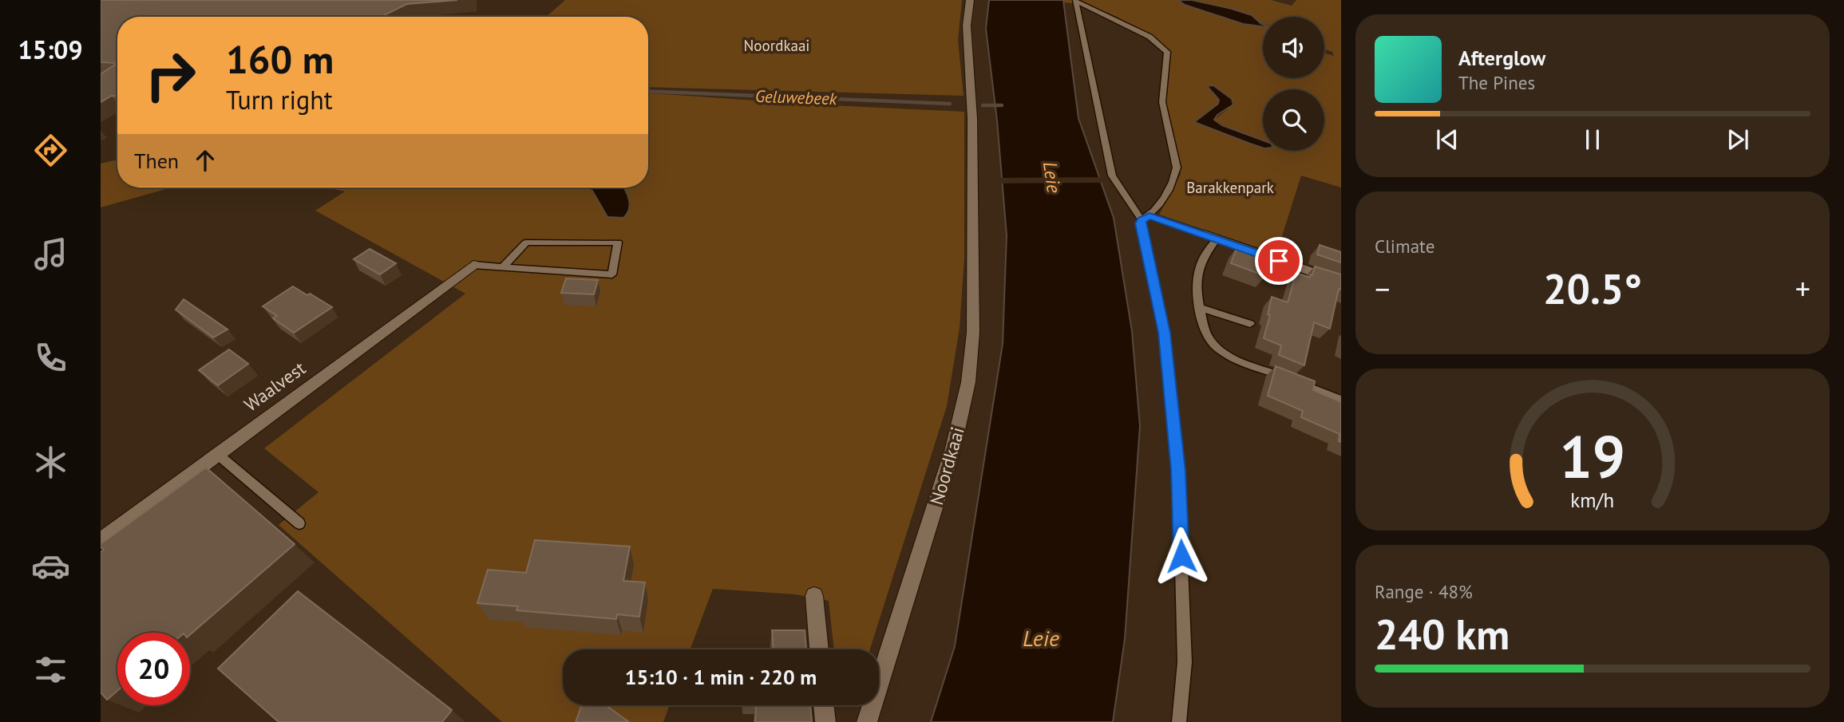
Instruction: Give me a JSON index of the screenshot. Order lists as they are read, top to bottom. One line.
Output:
{"streets":{"street":["Waalvest","Noordkaai"]},"water":["Geluwebeek","Leie"],"parks":["Noordkaai","Barakkenpark"],"page":{"tabs":"15:09","turn":["160 m","Turn right"],"song":["Afterglow","The Pines"],"then":"Then","tile":["Climate",["Range · 48%","240 km"]],"heat":["−","20.5°","+"],"limit":"20","trip":"15:10 · 1 min · 220 m","gauge":["19","km/h"]}}
